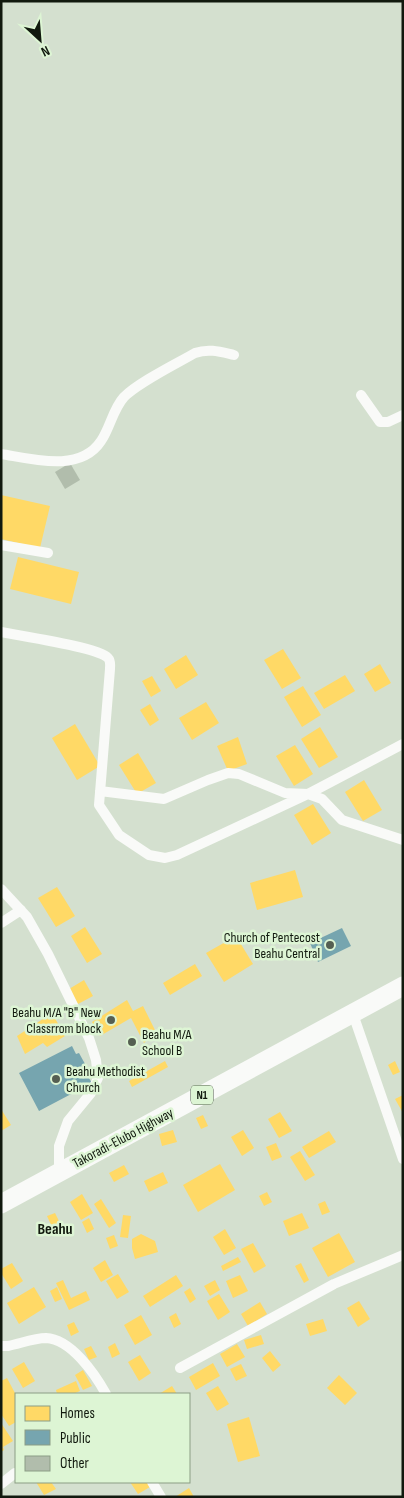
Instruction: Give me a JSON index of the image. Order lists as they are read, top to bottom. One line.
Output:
{"streets":{"highway":["N1","Takoradi-Elubo Highway"]},"districts":["Beahu"],"places":["Church of Pentecost Beahu Central","Beahu M/A \"B\" New Classrrom block","Beahu M/A School B","Beahu Methodist Church"],"legend":["Homes","Public","Other"],"north":"bottom right"}
